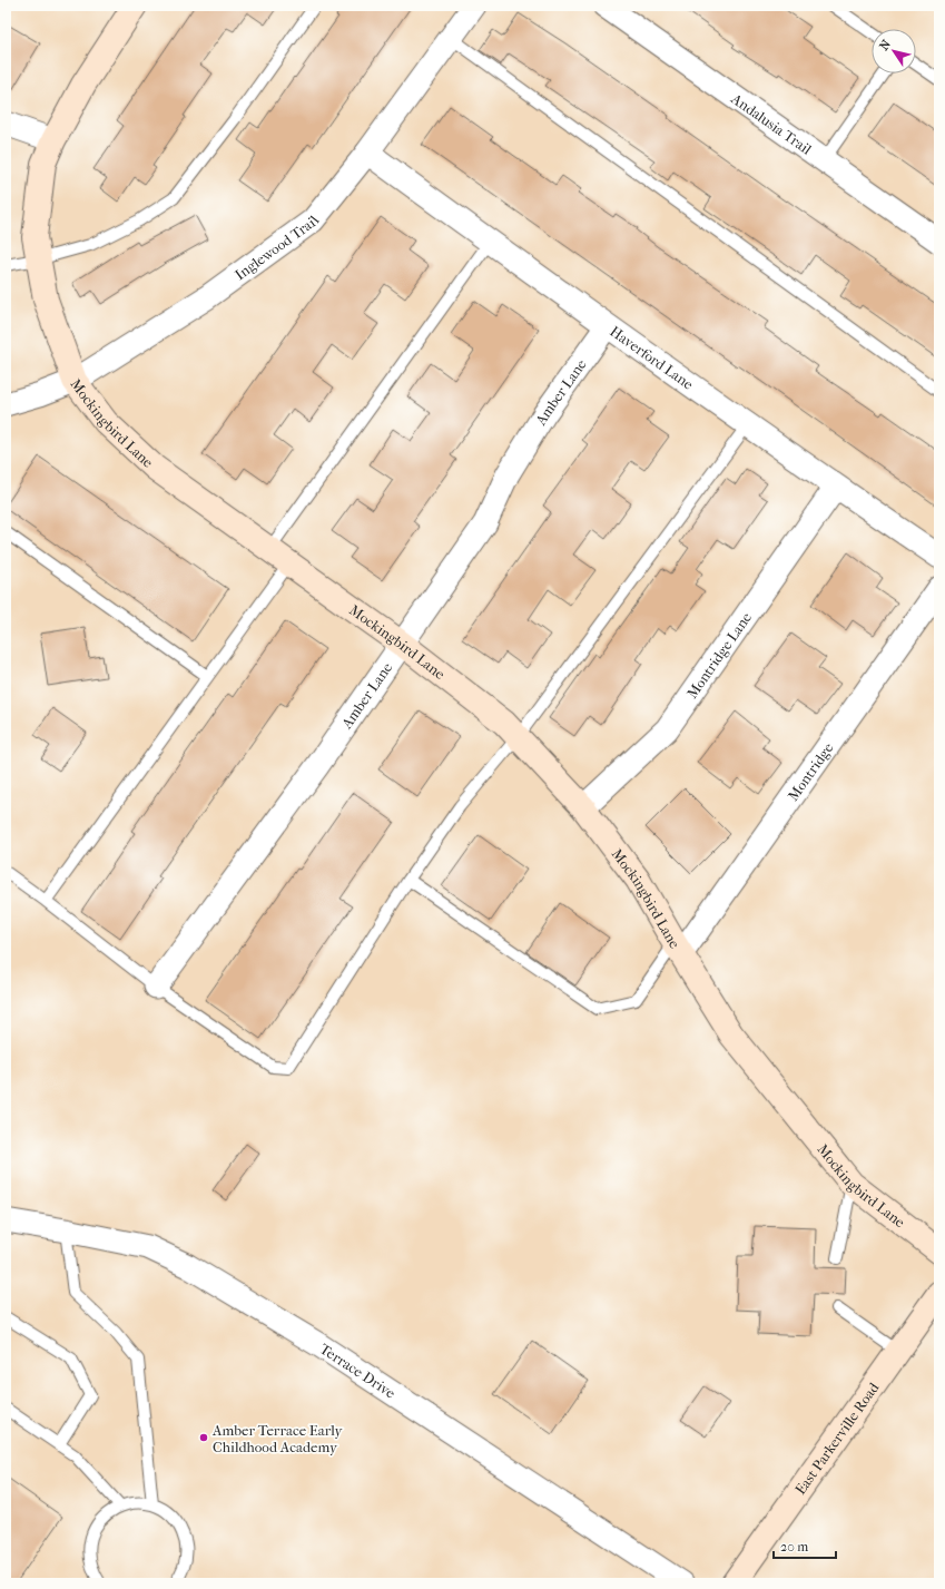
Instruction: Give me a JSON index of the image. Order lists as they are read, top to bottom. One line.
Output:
{"streets":{"street":["Andalusia Trail","Inglewood Trail","Haverford Lane","Amber Lane","Mockingbird Lane","Montridge Lane","Montridge","Terrace Drive","East Parkerville Road"]},"crossings":[["Inglewood Trail","Haverford Lane"],["Inglewood Trail","Mockingbird Lane"],["Haverford Lane","Amber Lane"],["Haverford Lane","Montridge Lane"],["Amber Lane","Mockingbird Lane"],["Mockingbird Lane","Montridge Lane"],["Mockingbird Lane","Montridge"]],"places":["Amber Terrace Early Childhood Academy"],"scale_bar":"20 m","north":"top left"}
